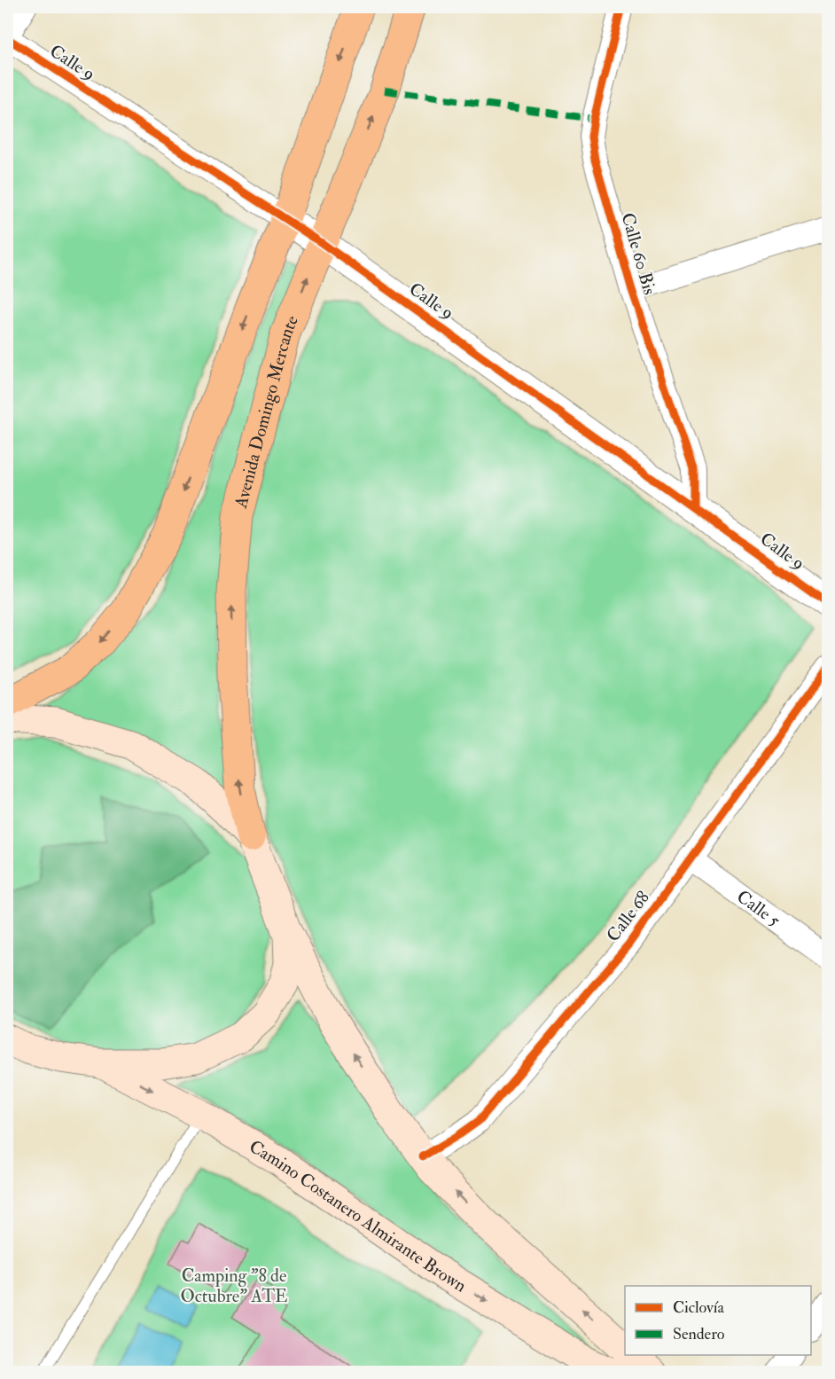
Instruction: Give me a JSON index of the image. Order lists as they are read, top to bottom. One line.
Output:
{"streets":{"main road":["Avenida Domingo Mercante","Camino Costanero Almirante Brown"],"street":["Calle 9","Calle 60 Bis","Calle 5","Calle 68"]},"crossings":[["Calle 9","Calle 60 Bis"],["Calle 9","Avenida Domingo Mercante"],["Calle 5","Calle 68"]],"parks":["Camping \"8 de Octubre\" ATE"],"legend":["Ciclovía","Sendero"]}
